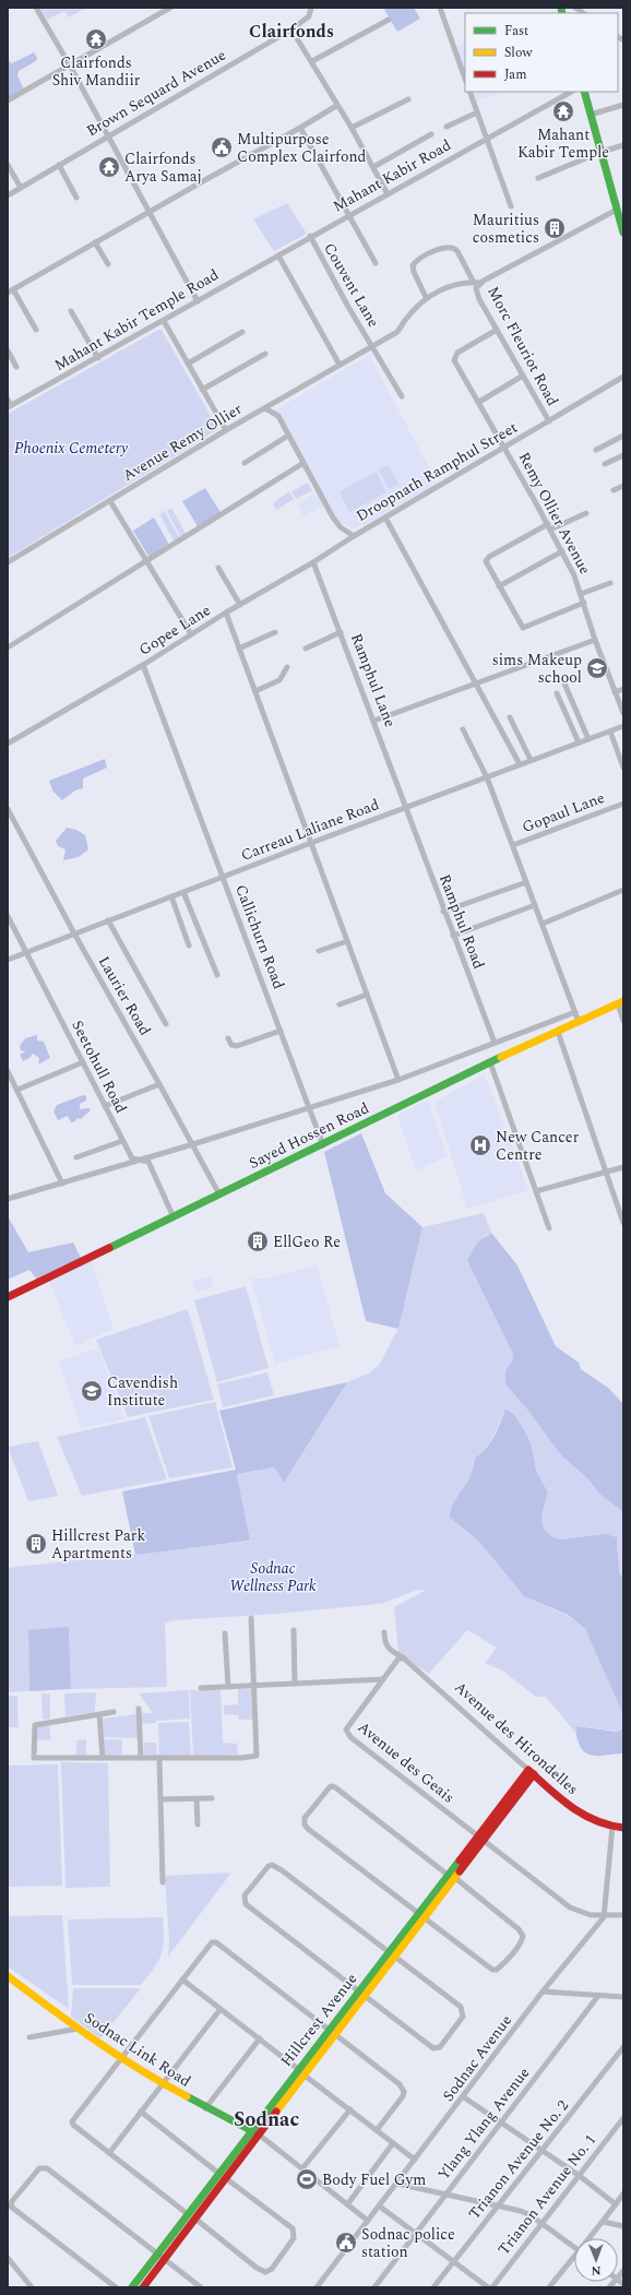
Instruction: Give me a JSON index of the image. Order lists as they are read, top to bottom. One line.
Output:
{"streets":{"main road":["Sayed Hossen Road","Avenue des Hirondelles","Hillcrest Avenue","Sodnac Link Road"],"street":["Brown Sequard Avenue","Mahant Kabir Road","Couvent Lane","Mahant Kabir Temple Road","Morc Fleuriot Road","Avenue Remy Ollier","Droopnath Ramphul Street","Remy Ollier Avenue","Gopee Lane","Ramphul Lane","Gopaul Lane","Carreau Laliane Road","Ramphul Road","Callichurn Road","Laurier Road","Seetohull Road","Avenue des Geais","Sodnac Avenue","Ylang Ylang Avenue","Trianon Avenue No. 2","Trianon Avenue No. 1"]},"crossings":[["Mahant Kabir Road","Couvent Lane"],["Mahant Kabir Road","Mahant Kabir Temple Road"],["Couvent Lane","Avenue Remy Ollier"],["Morc Fleuriot Road","Droopnath Ramphul Street"],["Morc Fleuriot Road","Remy Ollier Avenue"],["Avenue Remy Ollier","Droopnath Ramphul Street"],["Droopnath Ramphul Street","Remy Ollier Avenue"],["Droopnath Ramphul Street","Gopee Lane"],["Gopee Lane","Ramphul Lane"],["Gopee Lane","Callichurn Road"],["Ramphul Lane","Carreau Laliane Road"],["Ramphul Lane","Ramphul Road"],["Carreau Laliane Road","Ramphul Road"],["Carreau Laliane Road","Callichurn Road"],["Carreau Laliane Road","Laurier Road"],["Carreau Laliane Road","Seetohull Road"],["Callichurn Road","Sayed Hossen Road"],["Laurier Road","Sayed Hossen Road"],["Seetohull Road","Sayed Hossen Road"],["Avenue des Hirondelles","Avenue des Geais"],["Avenue des Hirondelles","Hillcrest Avenue"],["Avenue des Geais","Hillcrest Avenue"],["Hillcrest Avenue","Sodnac Link Road"]],"districts":["Clairfonds","Sodnac"],"parks":["Phoenix Cemetery","Sodnac Wellness Park"],"places":{"temple":["Clairfonds Shiv Mandiir","Mahant Kabir Temple","Clairfonds Arya Samaj"],"public building":["Multipurpose Complex Clairfond","Sodnac police station"],"building":["Mauritius cosmetics","EllGeo Re","Hillcrest Park Apartments"],"school or university":["sims Makeup school","Cavendish Institute"],"hospital":["New Cancer Centre"],"sports":["Body Fuel Gym"]},"legend":["Fast","Slow","Jam"],"north":"bottom"}
